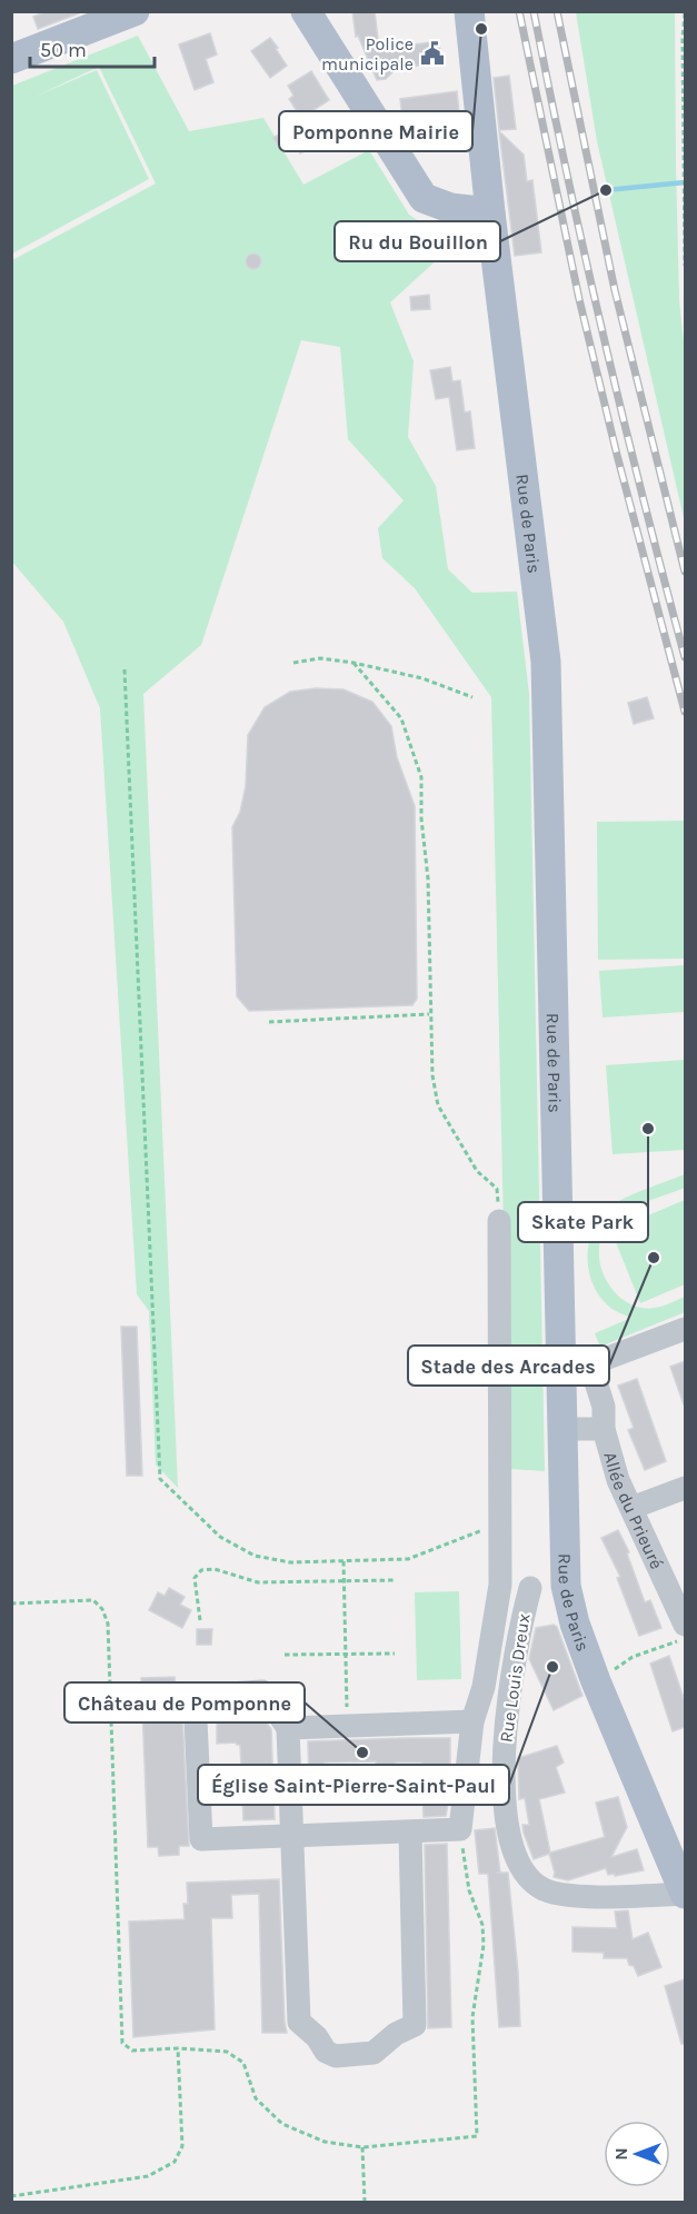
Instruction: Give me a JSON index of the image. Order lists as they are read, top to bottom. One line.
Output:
{"streets":{"main road":["Rue de Paris"],"street":["Allée du Prieuré","Rue Louis Dreux"]},"crossings":[["Rue de Paris","Rue Louis Dreux"]],"places":{"other":["Pomponne Mairie","Ru du Bouillon","Skate Park","Stade des Arcades","Église Saint-Pierre-Saint-Paul","Château de Pomponne"],"public building":["Police municipale"]},"scale_bar":"50 m","north":"left"}
